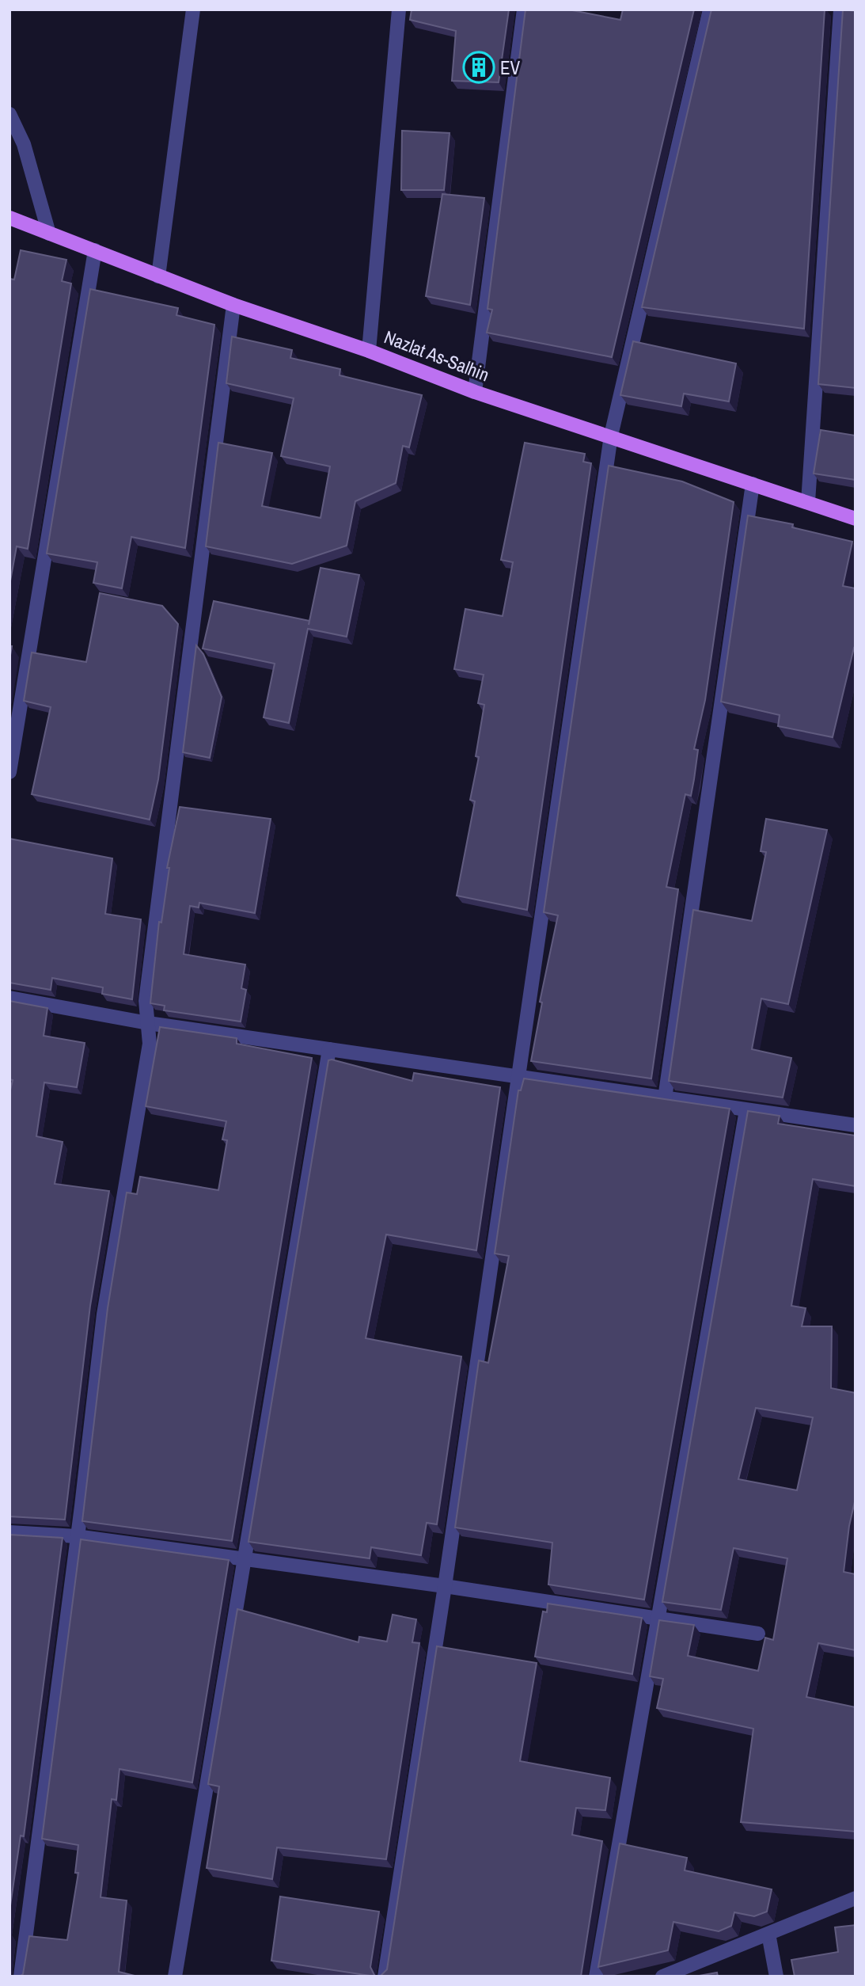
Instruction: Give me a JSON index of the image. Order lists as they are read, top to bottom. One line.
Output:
{"streets":{"main road":["Nazlat As-Salhin"]},"places":{"building":["EV"]}}
